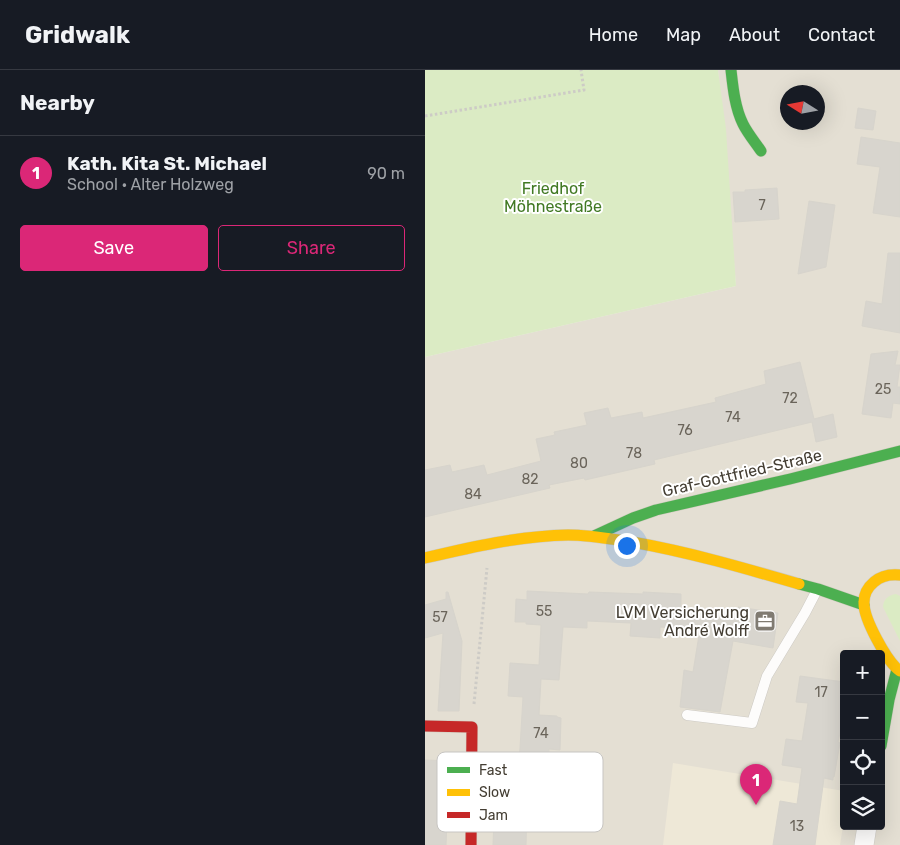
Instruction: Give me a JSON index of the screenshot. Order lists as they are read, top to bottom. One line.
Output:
{"streets":{"street":["Graf-Gottfried-Straße"]},"parks":["Friedhof Möhnestraße"],"places":{"office":["LVM Versicherung André Wolff"]},"house_numbers":["7","25","72","74","76","78","80","82","84","55","57","17","74","13"],"legend":["Fast","Slow","Jam"],"north":"left","page":{"header":"Gridwalk","nav":["Home","Map","About","Contact"],"heading":"Nearby","list":[{"mark":"1","name":"Kath. Kita St. Michael","note":"School · Alter Holzweg","value":"90 m"}],"buttons":["Save","Share"],"map_buttons":["+","−"],"pins":"1"}}
